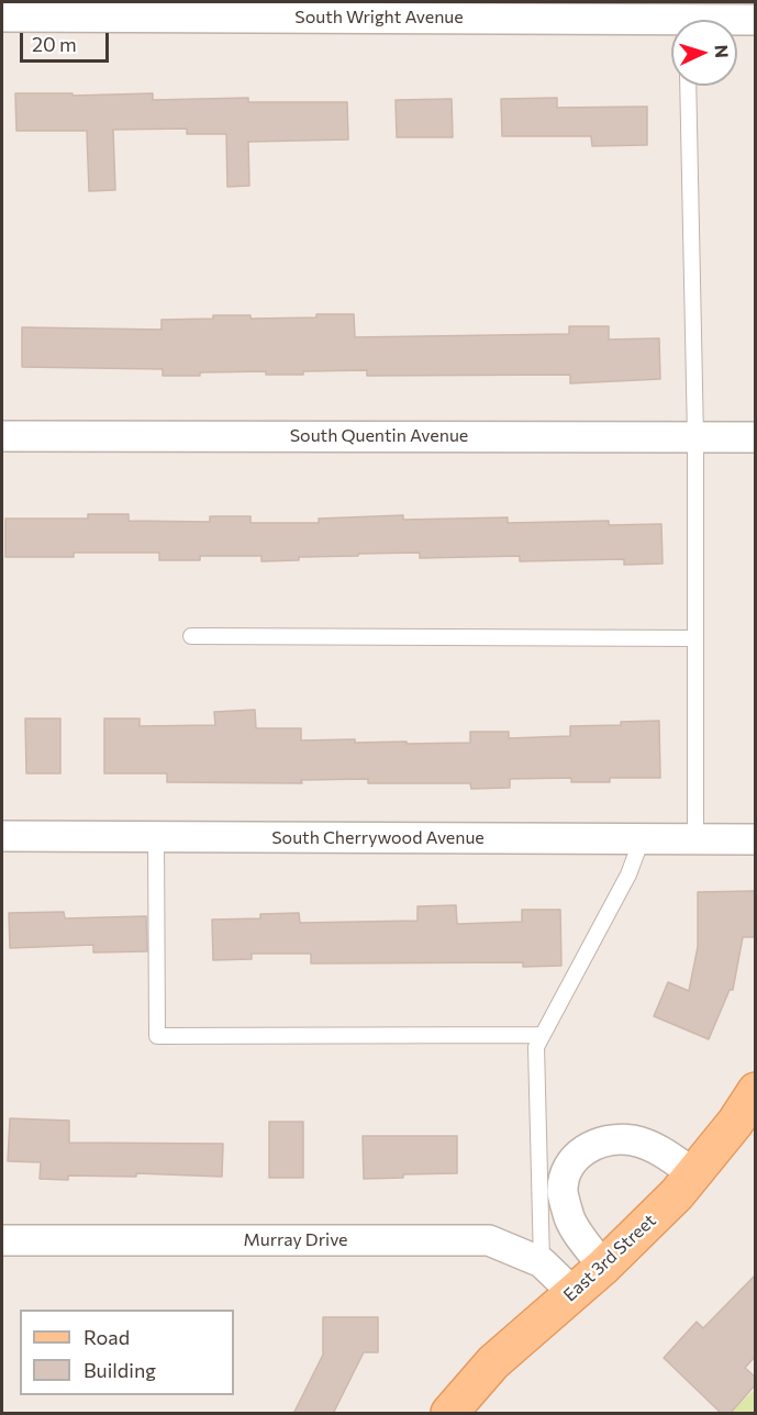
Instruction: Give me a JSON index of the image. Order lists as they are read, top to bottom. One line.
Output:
{"streets":{"main road":["East 3rd Street"],"street":["South Wright Avenue","South Quentin Avenue","South Cherrywood Avenue","Murray Drive"]},"crossings":[["Murray Drive","East 3rd Street"]],"legend":["Road","Building"],"scale_bar":"20 m","north":"right"}
